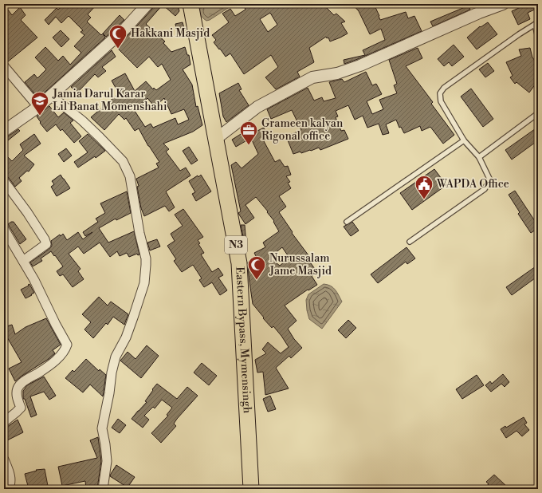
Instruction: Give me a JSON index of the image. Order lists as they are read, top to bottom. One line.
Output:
{"streets":{"highway":["N3","Eastern Bypass, Mymensingh"]},"places":{"mosque":["Hakkani Masjid","Nurussalam Jame Masjid"],"school or university":["Jamia Darul Karar Lil Banat Momenshahi"],"office":["Grameen kalyan Rigonal office"],"public building":["WAPDA Office"]}}
